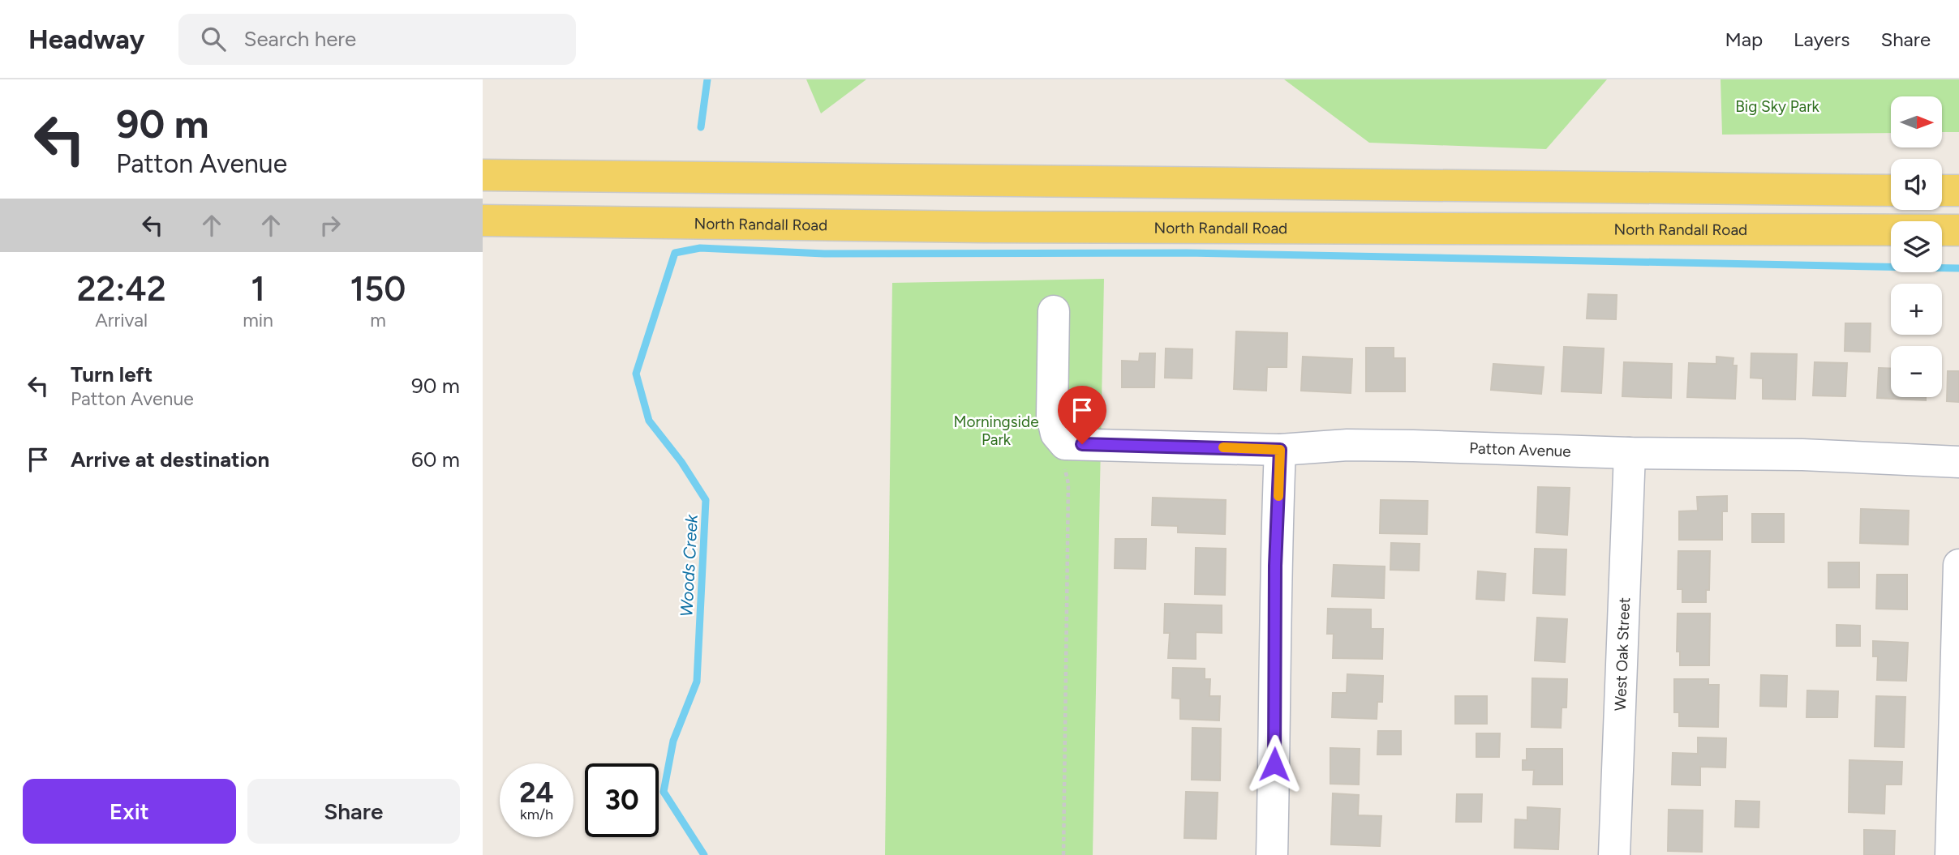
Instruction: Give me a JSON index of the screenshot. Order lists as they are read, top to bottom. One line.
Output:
{"streets":{"main road":["North Randall Road"],"street":["Patton Avenue","West Oak Street"]},"crossings":[["Patton Avenue","West Oak Street"]],"water":["Woods Creek"],"parks":["Big Sky Park","Morningside Park"],"north":"right","page":{"header":"Headway","search":"Search here","nav":["Map","Layers","Share"],"turn":["90 m","Patton Avenue"],"map_buttons":["+","−"],"eta":["22:42","Arrival","1","min","150","m"],"list":[{"name":"Turn left","note":"Patton Avenue","value":"90 m"},{"name":"Arrive at destination","value":"60 m"}],"speed":"24 km/h","limit":"30","buttons":["Exit","Share"]}}
